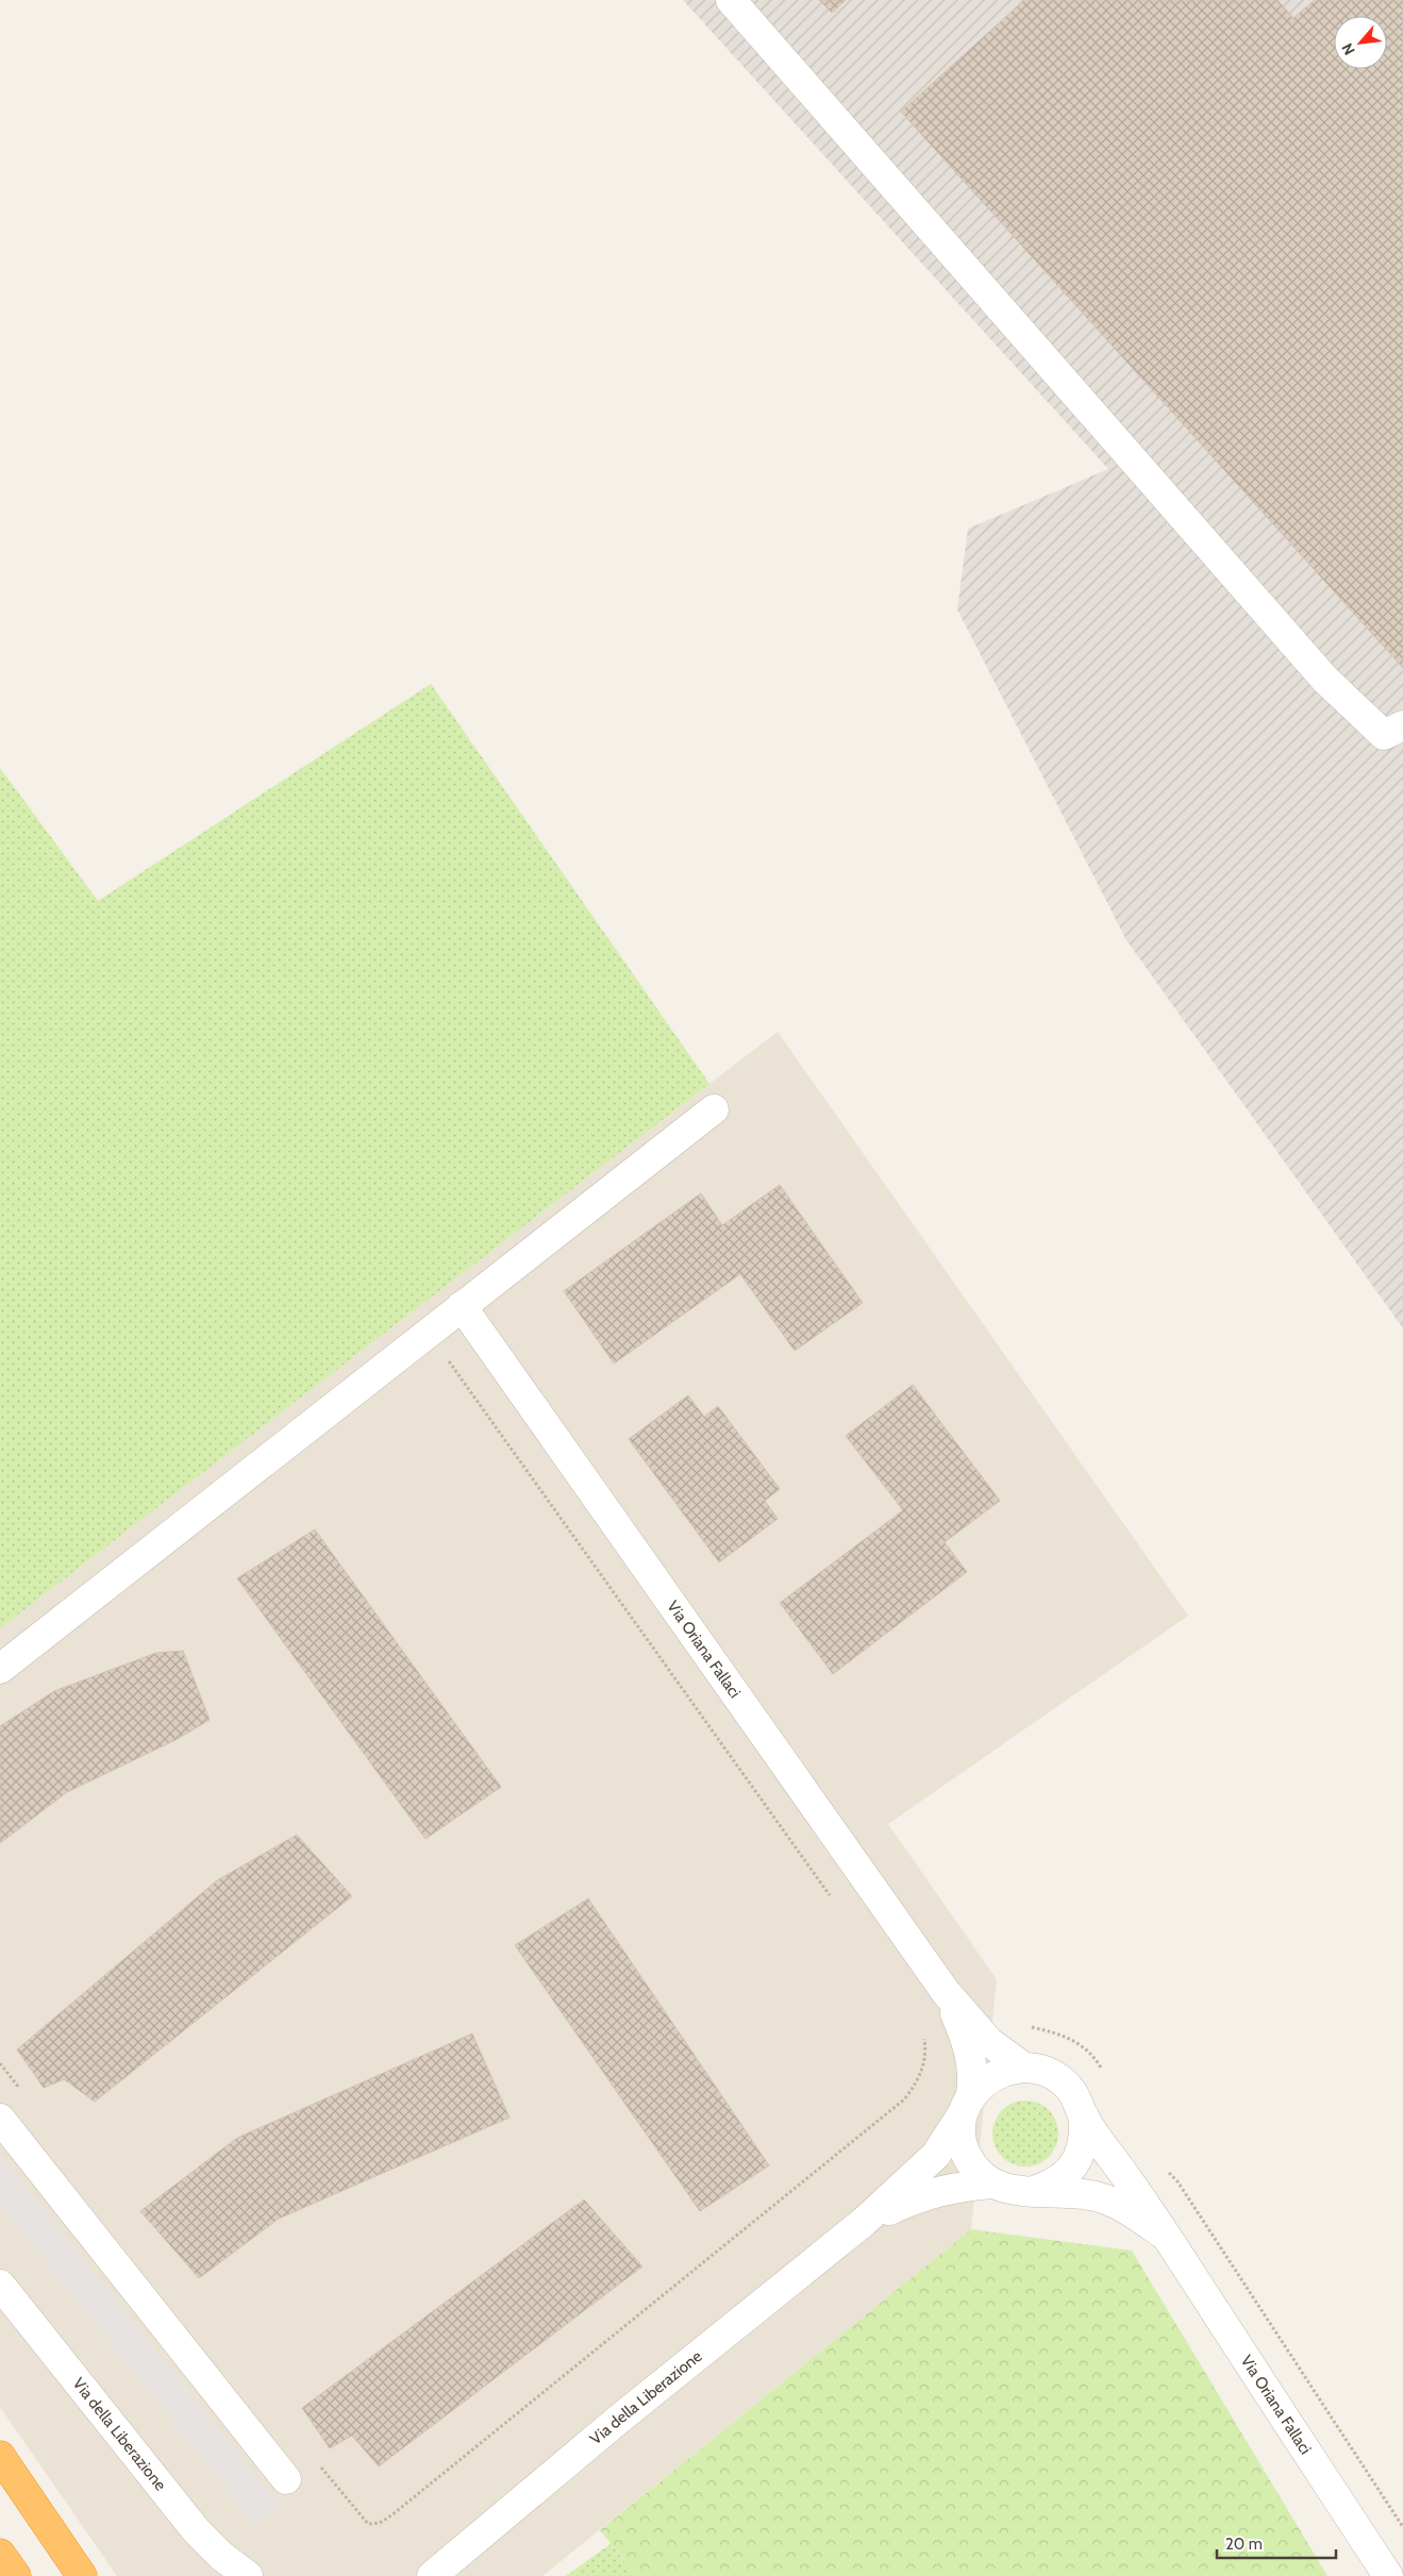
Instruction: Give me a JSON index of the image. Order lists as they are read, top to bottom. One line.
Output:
{"streets":{"street":["Via Oriana Fallaci","Via della Liberazione"]},"crossings":[["Via Oriana Fallaci","Via della Liberazione"]],"scale_bar":"20 m","north":"bottom left"}
